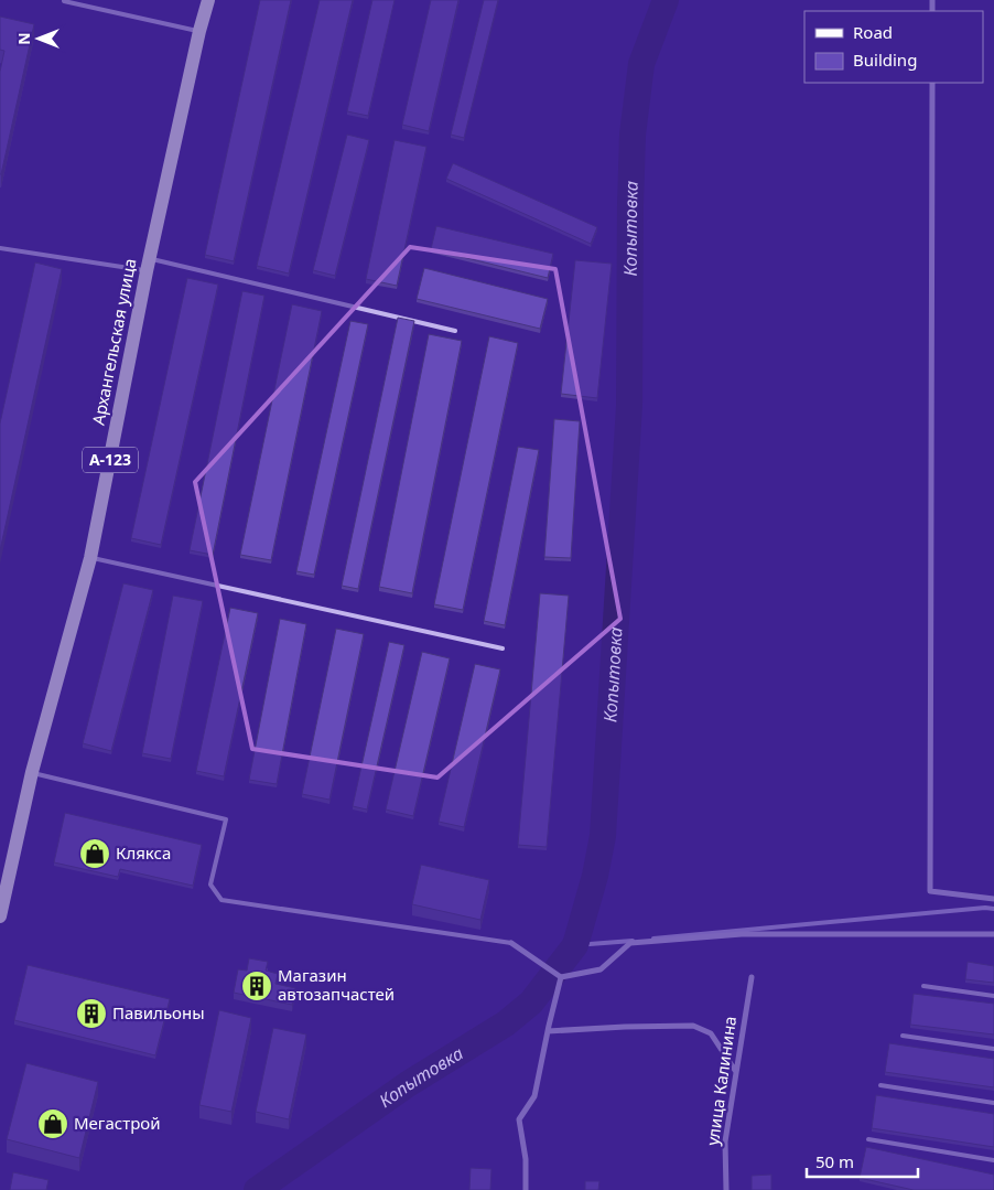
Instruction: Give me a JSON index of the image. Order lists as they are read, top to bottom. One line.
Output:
{"streets":{"main road":["Архангельская улица","А-123"],"street":["улица Калинина"]},"water":["Копытовка"],"places":{"shop":["Клякса","Мегастрой"],"building":["Магазин автозапчастей","Павильоны"]},"legend":["Road","Building"],"scale_bar":"50 m","north":"left"}
